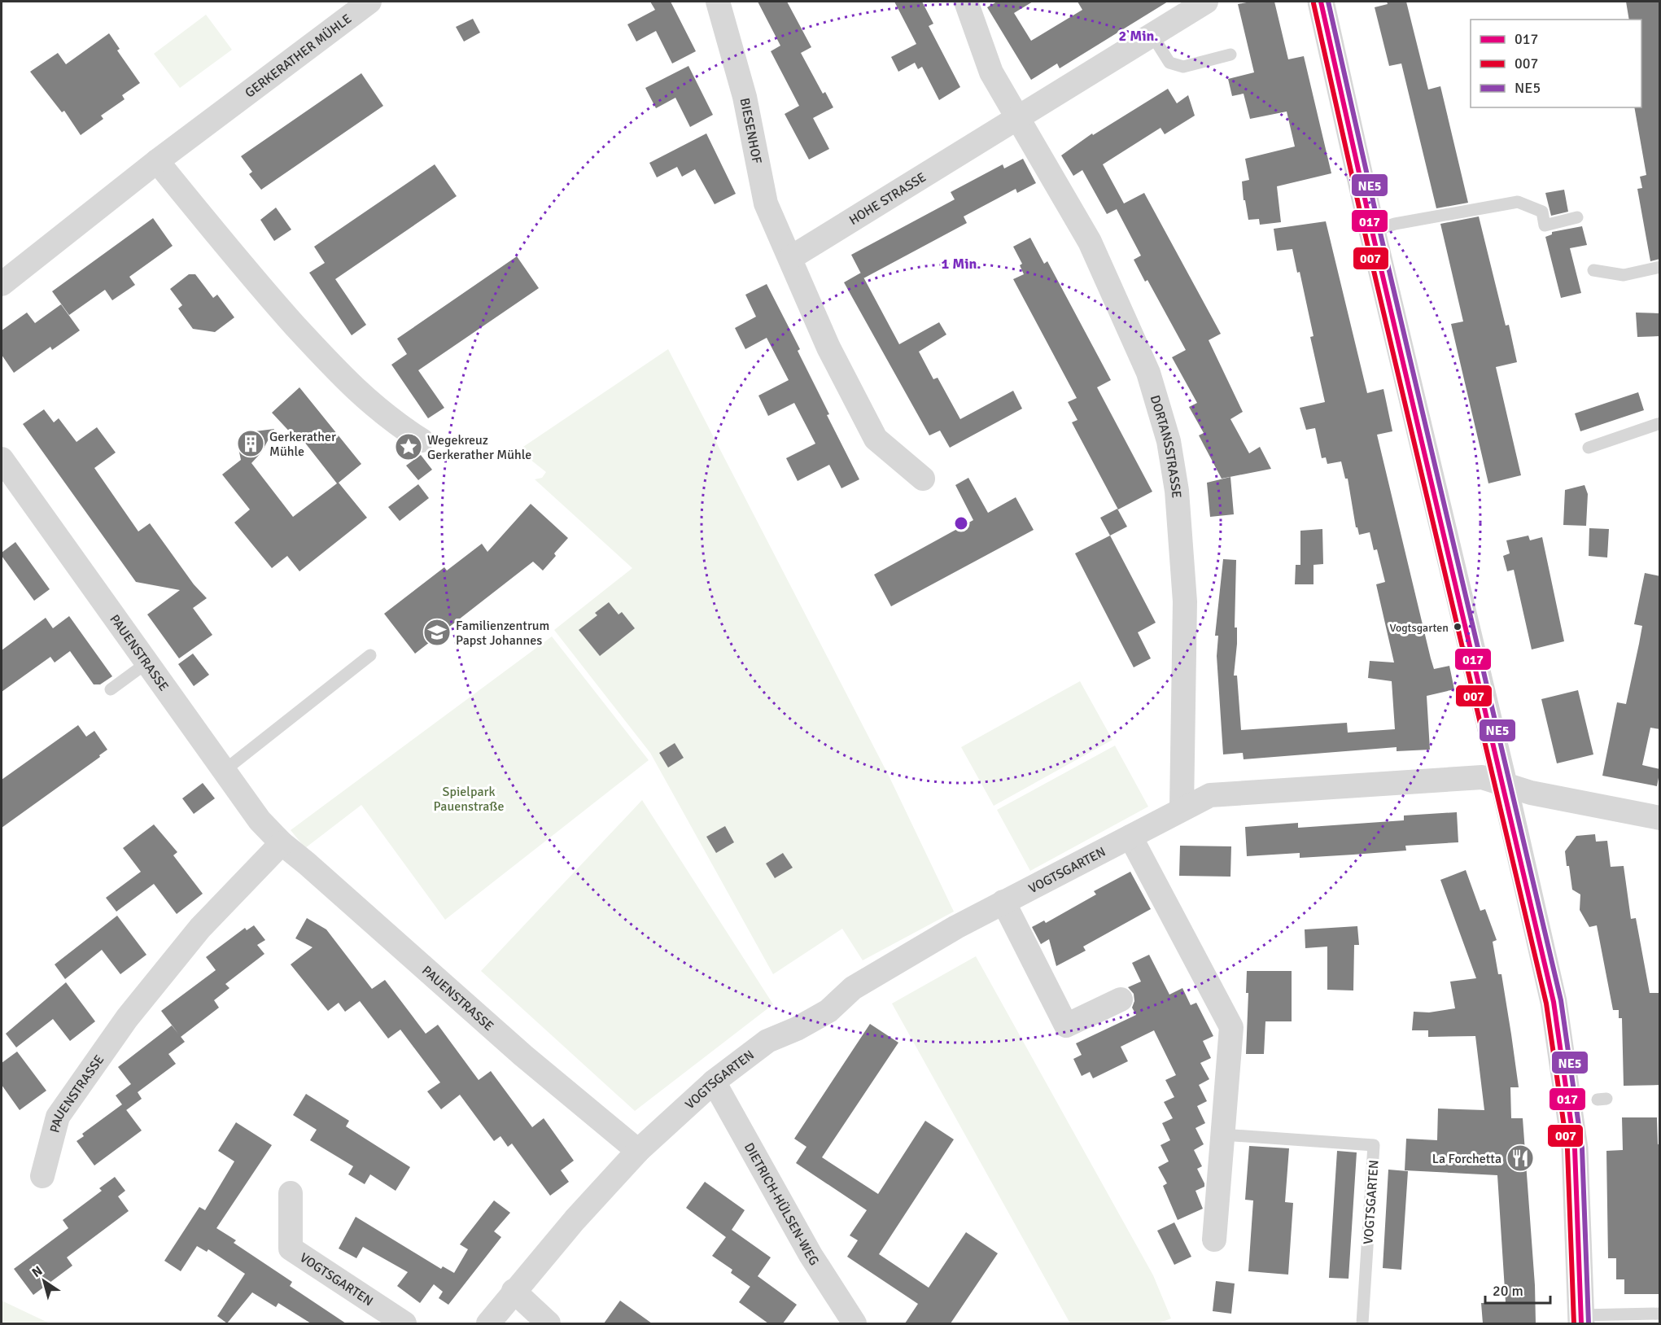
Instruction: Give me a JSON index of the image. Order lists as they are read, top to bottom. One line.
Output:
{"streets":{"street":["GERKERATHER MÜHLE","BIESENHOF","HOHE STRASSE","DORTANSSTRASSE","PAUENSTRASSE","VOGTSGARTEN","DIETRICH-HÜLSEN-WEG"]},"crossings":[["BIESENHOF","HOHE STRASSE"],["HOHE STRASSE","DORTANSSTRASSE"],["DORTANSSTRASSE","VOGTSGARTEN"],["PAUENSTRASSE","VOGTSGARTEN"],["VOGTSGARTEN","DIETRICH-HÜLSEN-WEG"]],"parks":["Spielpark Pauenstraße"],"places":{"building":["Gerkerather Mühle"],"place":["Wegekreuz Gerkerather Mühle"],"other":["Vogtsgarten"],"school or university":["Familienzentrum Papst Johannes"],"restaurant":["La Forchetta"]},"lines":["transit line 017","transit line NE5","transit line 007"],"legend":["017","007","NE5"],"scale_bar":"20 m","north":"top left","rings":["2 Min.","1 Min."]}
